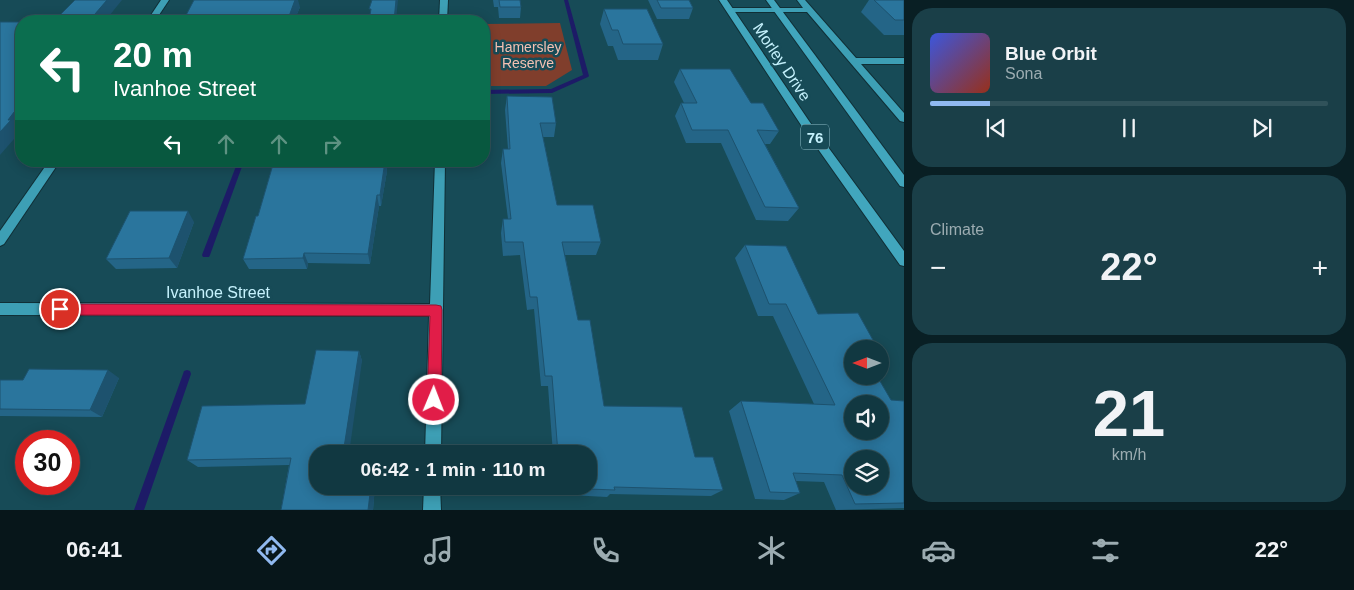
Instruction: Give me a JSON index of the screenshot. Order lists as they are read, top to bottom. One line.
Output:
{"streets":{"main road":["Morley Drive","76"],"street":["Ivanhoe Street"]},"parks":["Hamersley Reserve"],"north":"left","page":{"turn":["20 m","Ivanhoe Street"],"song":["Blue Orbit","Sona"],"tile":["Climate",["21","km/h"]],"heat":["−","22°","+"],"limit":"30","trip":"06:42 · 1 min · 110 m","tabs":["06:41","22°"]}}
